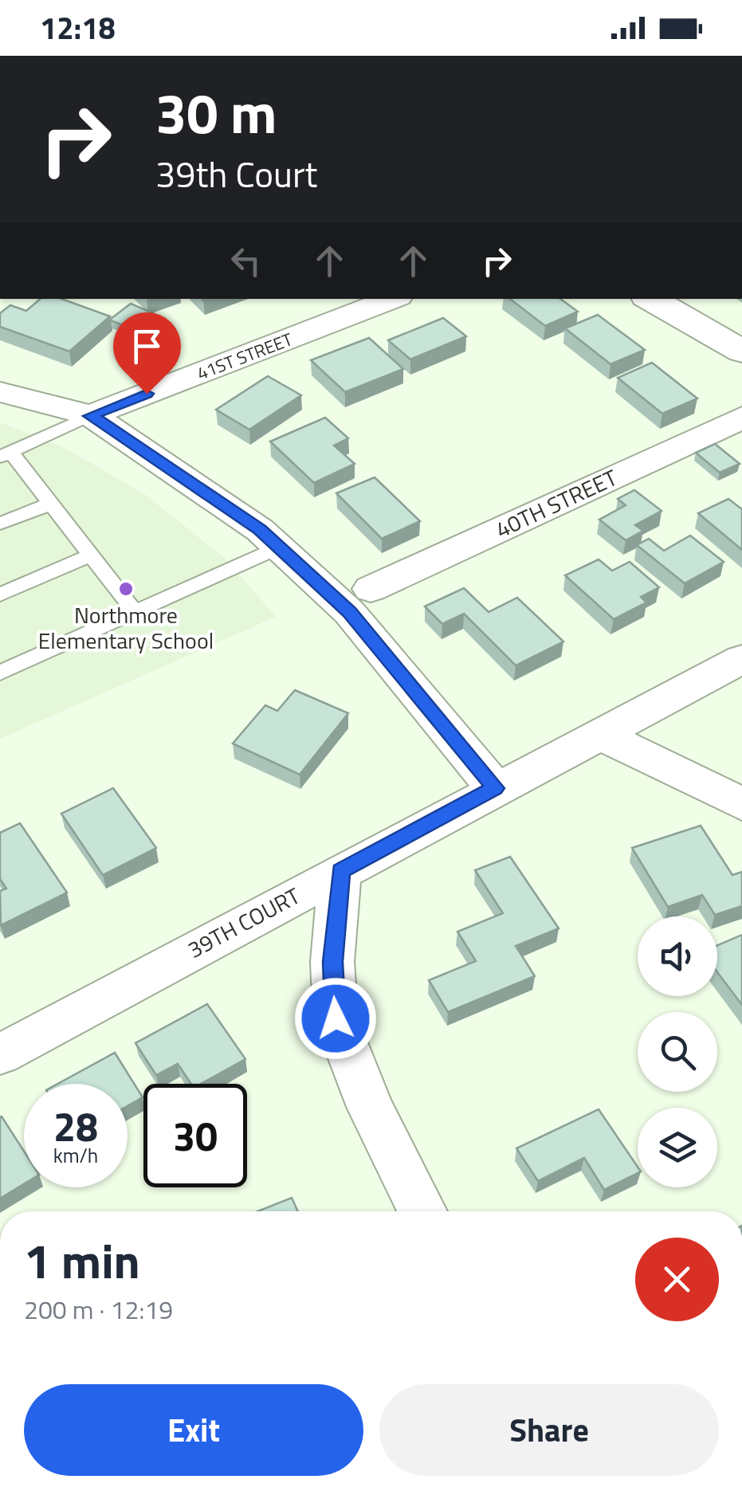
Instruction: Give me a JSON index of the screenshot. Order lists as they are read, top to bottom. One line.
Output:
{"streets":{"street":["41ST STREET","40TH STREET","39TH COURT"]},"places":["Northmore Elementary School"],"page":{"status":"12:18","turn":["30 m","39th Court"],"speed":"28 km/h","limit":"30","heading":["1 min","200 m · 12:19"],"buttons":["Exit","Share"]}}
